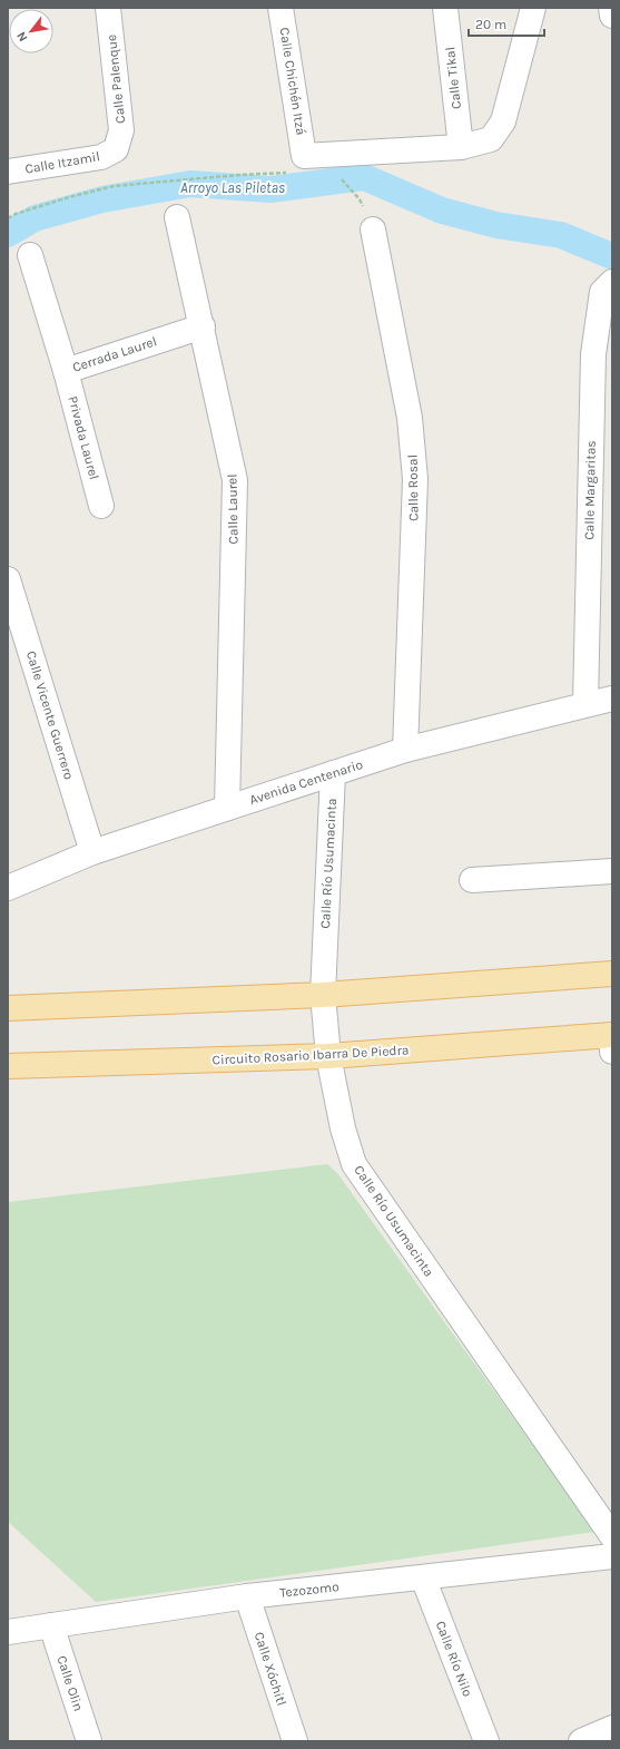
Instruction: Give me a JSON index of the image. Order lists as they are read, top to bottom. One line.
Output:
{"streets":{"main road":["Circuito Rosario Ibarra De Piedra"],"street":["Calle Tikal","Calle Palenque","Calle Chichén Itzá","Calle Itzamil","Cerrada Laurel","Privada Laurel","Calle Rosal","Calle Margaritas","Calle Laurel","Calle Vicente Guerrero","Avenida Centenario","Calle Río Usumacinta","Tezozomo","Calle Río Nilo","Calle Xóchitl","Calle Olin"]},"crossings":[["Calle Palenque","Calle Itzamil"],["Cerrada Laurel","Privada Laurel"],["Cerrada Laurel","Calle Laurel"],["Calle Rosal","Avenida Centenario"],["Calle Margaritas","Avenida Centenario"],["Calle Laurel","Avenida Centenario"],["Calle Vicente Guerrero","Avenida Centenario"],["Avenida Centenario","Calle Río Usumacinta"],["Calle Río Usumacinta","Circuito Rosario Ibarra De Piedra"],["Tezozomo","Calle Río Nilo"],["Tezozomo","Calle Xóchitl"],["Tezozomo","Calle Olin"]],"water":["Arroyo Las Piletas"],"scale_bar":"20 m","north":"bottom left"}
